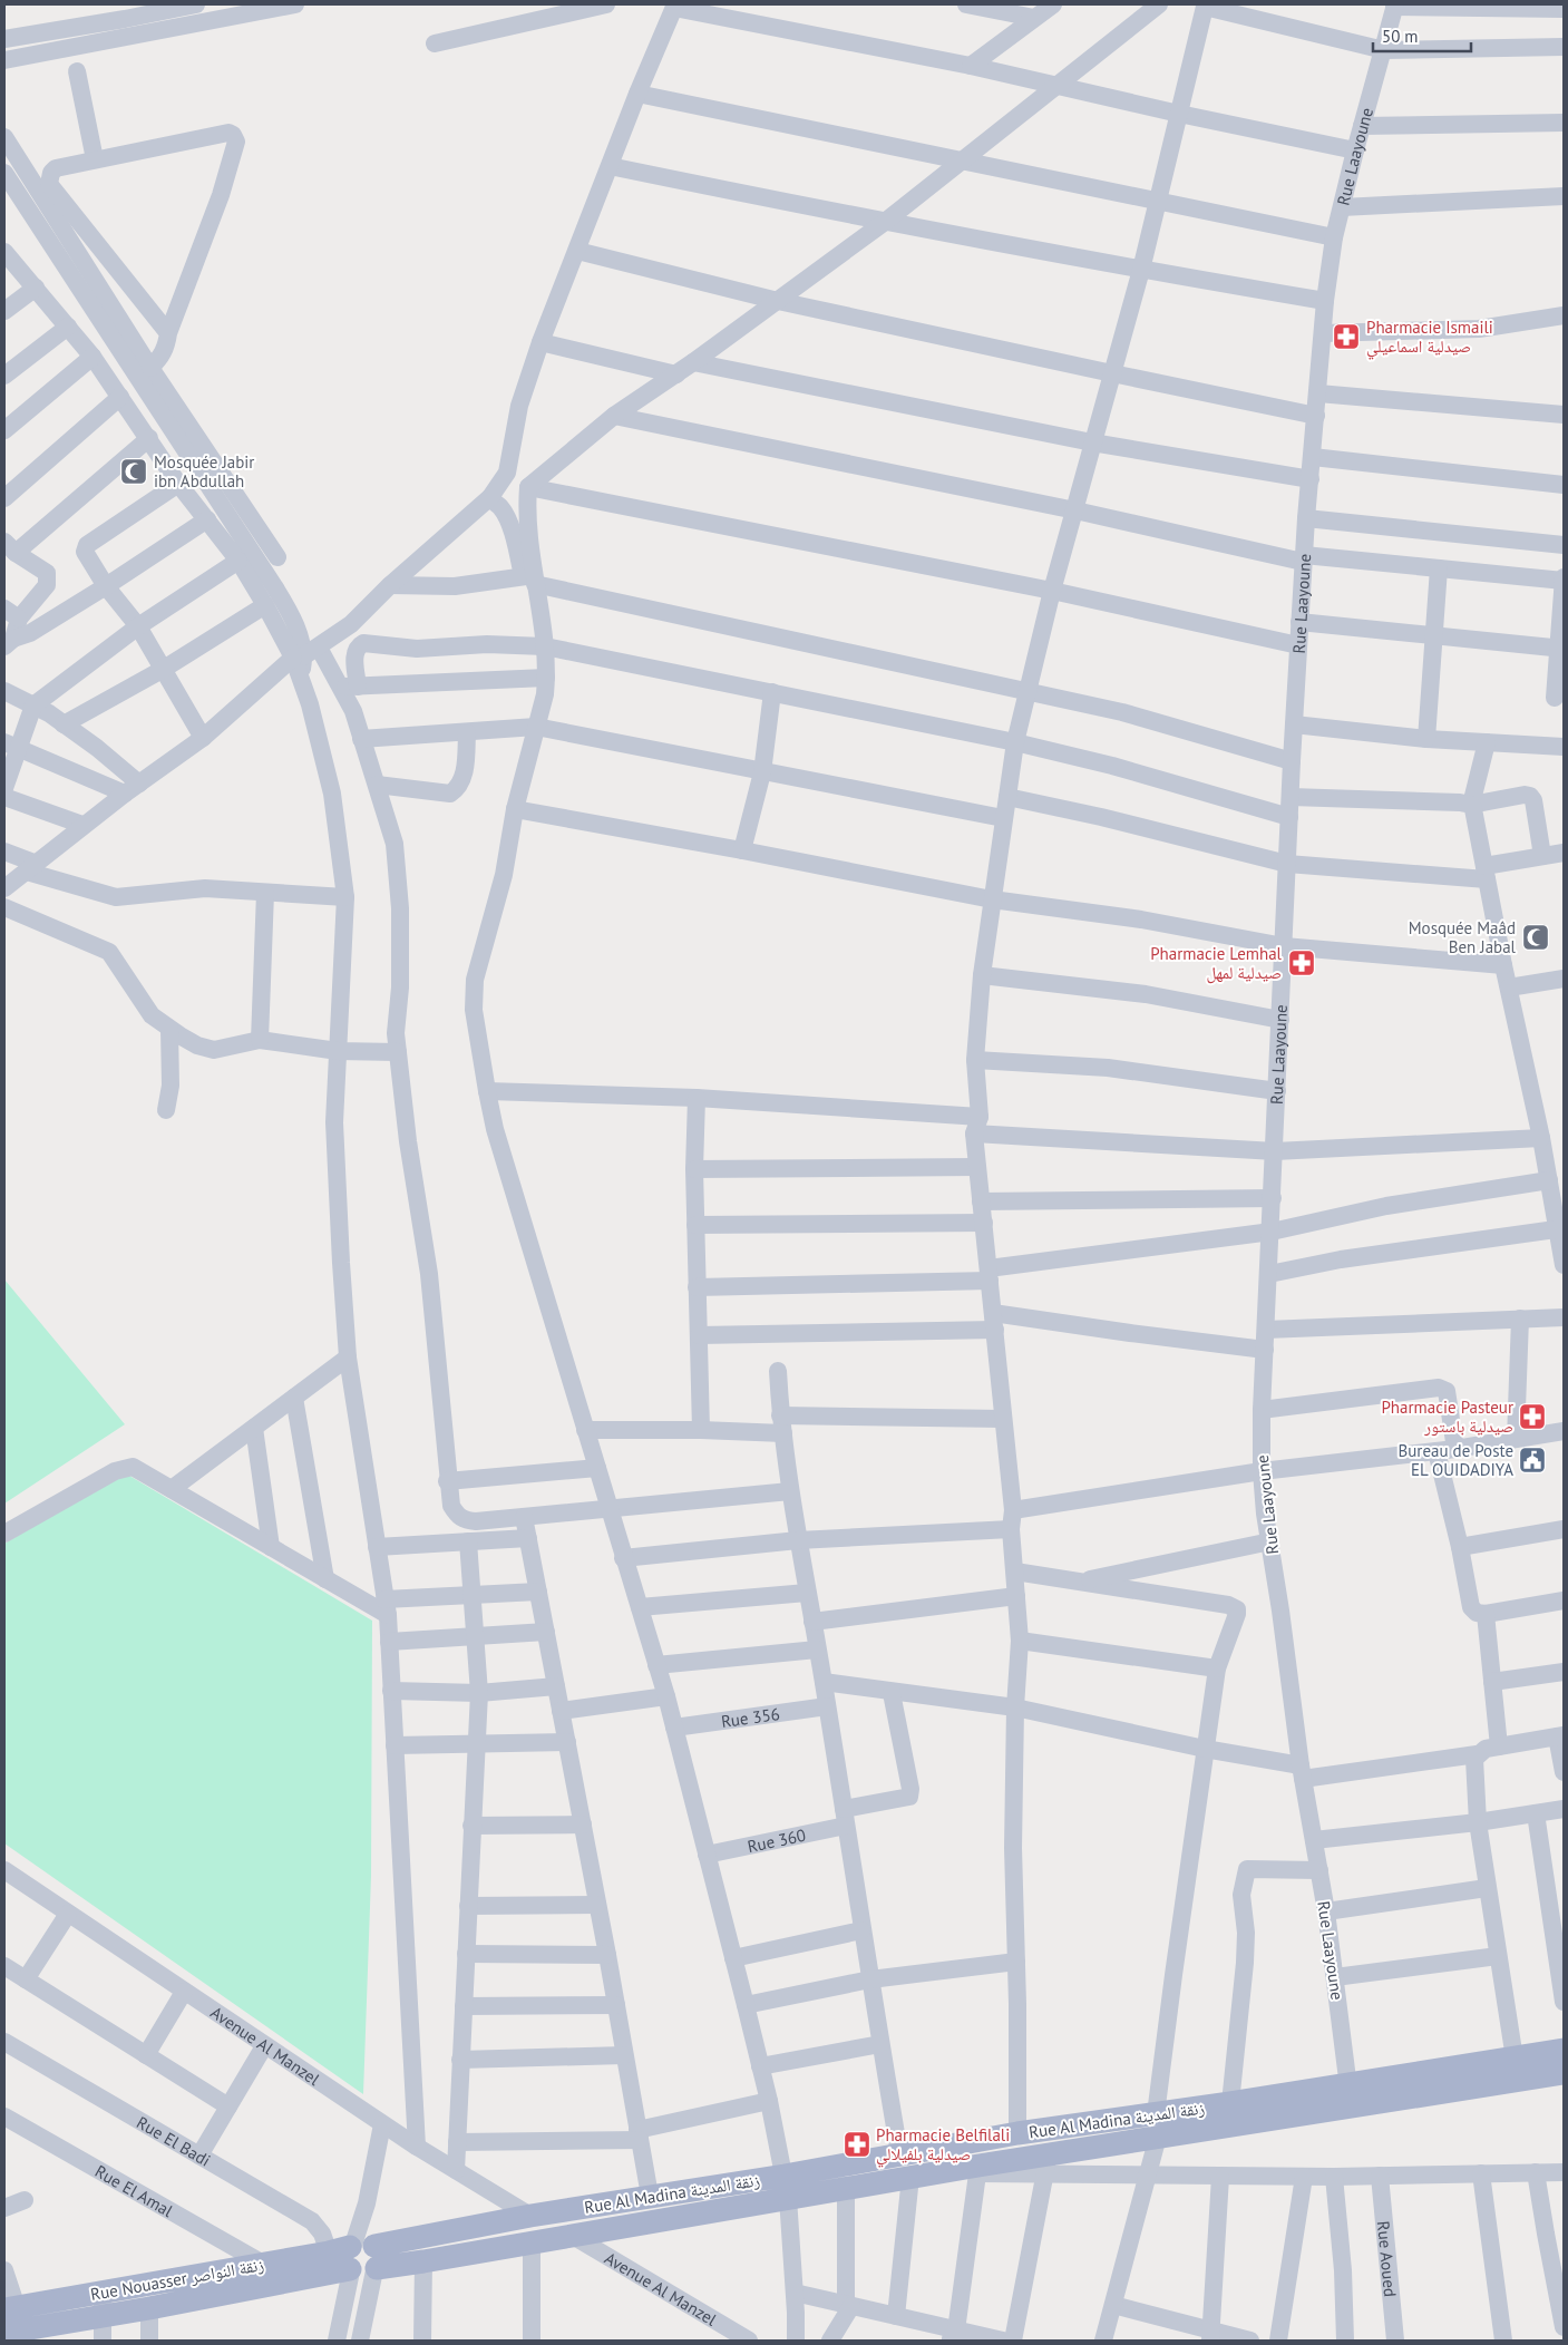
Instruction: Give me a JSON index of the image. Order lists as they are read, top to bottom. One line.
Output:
{"streets":{"main road":["Rue Al Madina زنقة المدينة","Rue Nouasser زنقة النواصر"],"street":["Rue Laayoune","Rue 356","Rue 360","Avenue Al Manzel","Rue El Badi","Rue El Amal","Rue Aoued"]},"crossings":[["Rue Laayoune","Rue Al Madina زنقة المدينة"],["Avenue Al Manzel","Rue Al Madina زنقة المدينة"],["Rue Al Madina زنقة المدينة","Rue El Badi"],["Rue Al Madina زنقة المدينة","Rue Nouasser زنقة النواصر"],["Rue El Badi","Rue Nouasser زنقة النواصر"],["Rue El Amal","Rue Nouasser زنقة النواصر"]],"places":{"pharmacy":["Pharmacie Ismaili صيدلية اسماعيلي","Pharmacie Lemhal صيدلية لمهل","Pharmacie Pasteur صيدلية باستور","Pharmacie Belfilali صيدلية بلفيلالي"],"mosque":["Mosquée Jabir ibn Abdullah","Mosquée Maâd Ben Jabal"],"public building":["Bureau de Poste EL OUIDADIYA"]},"scale_bar":"50 m"}
